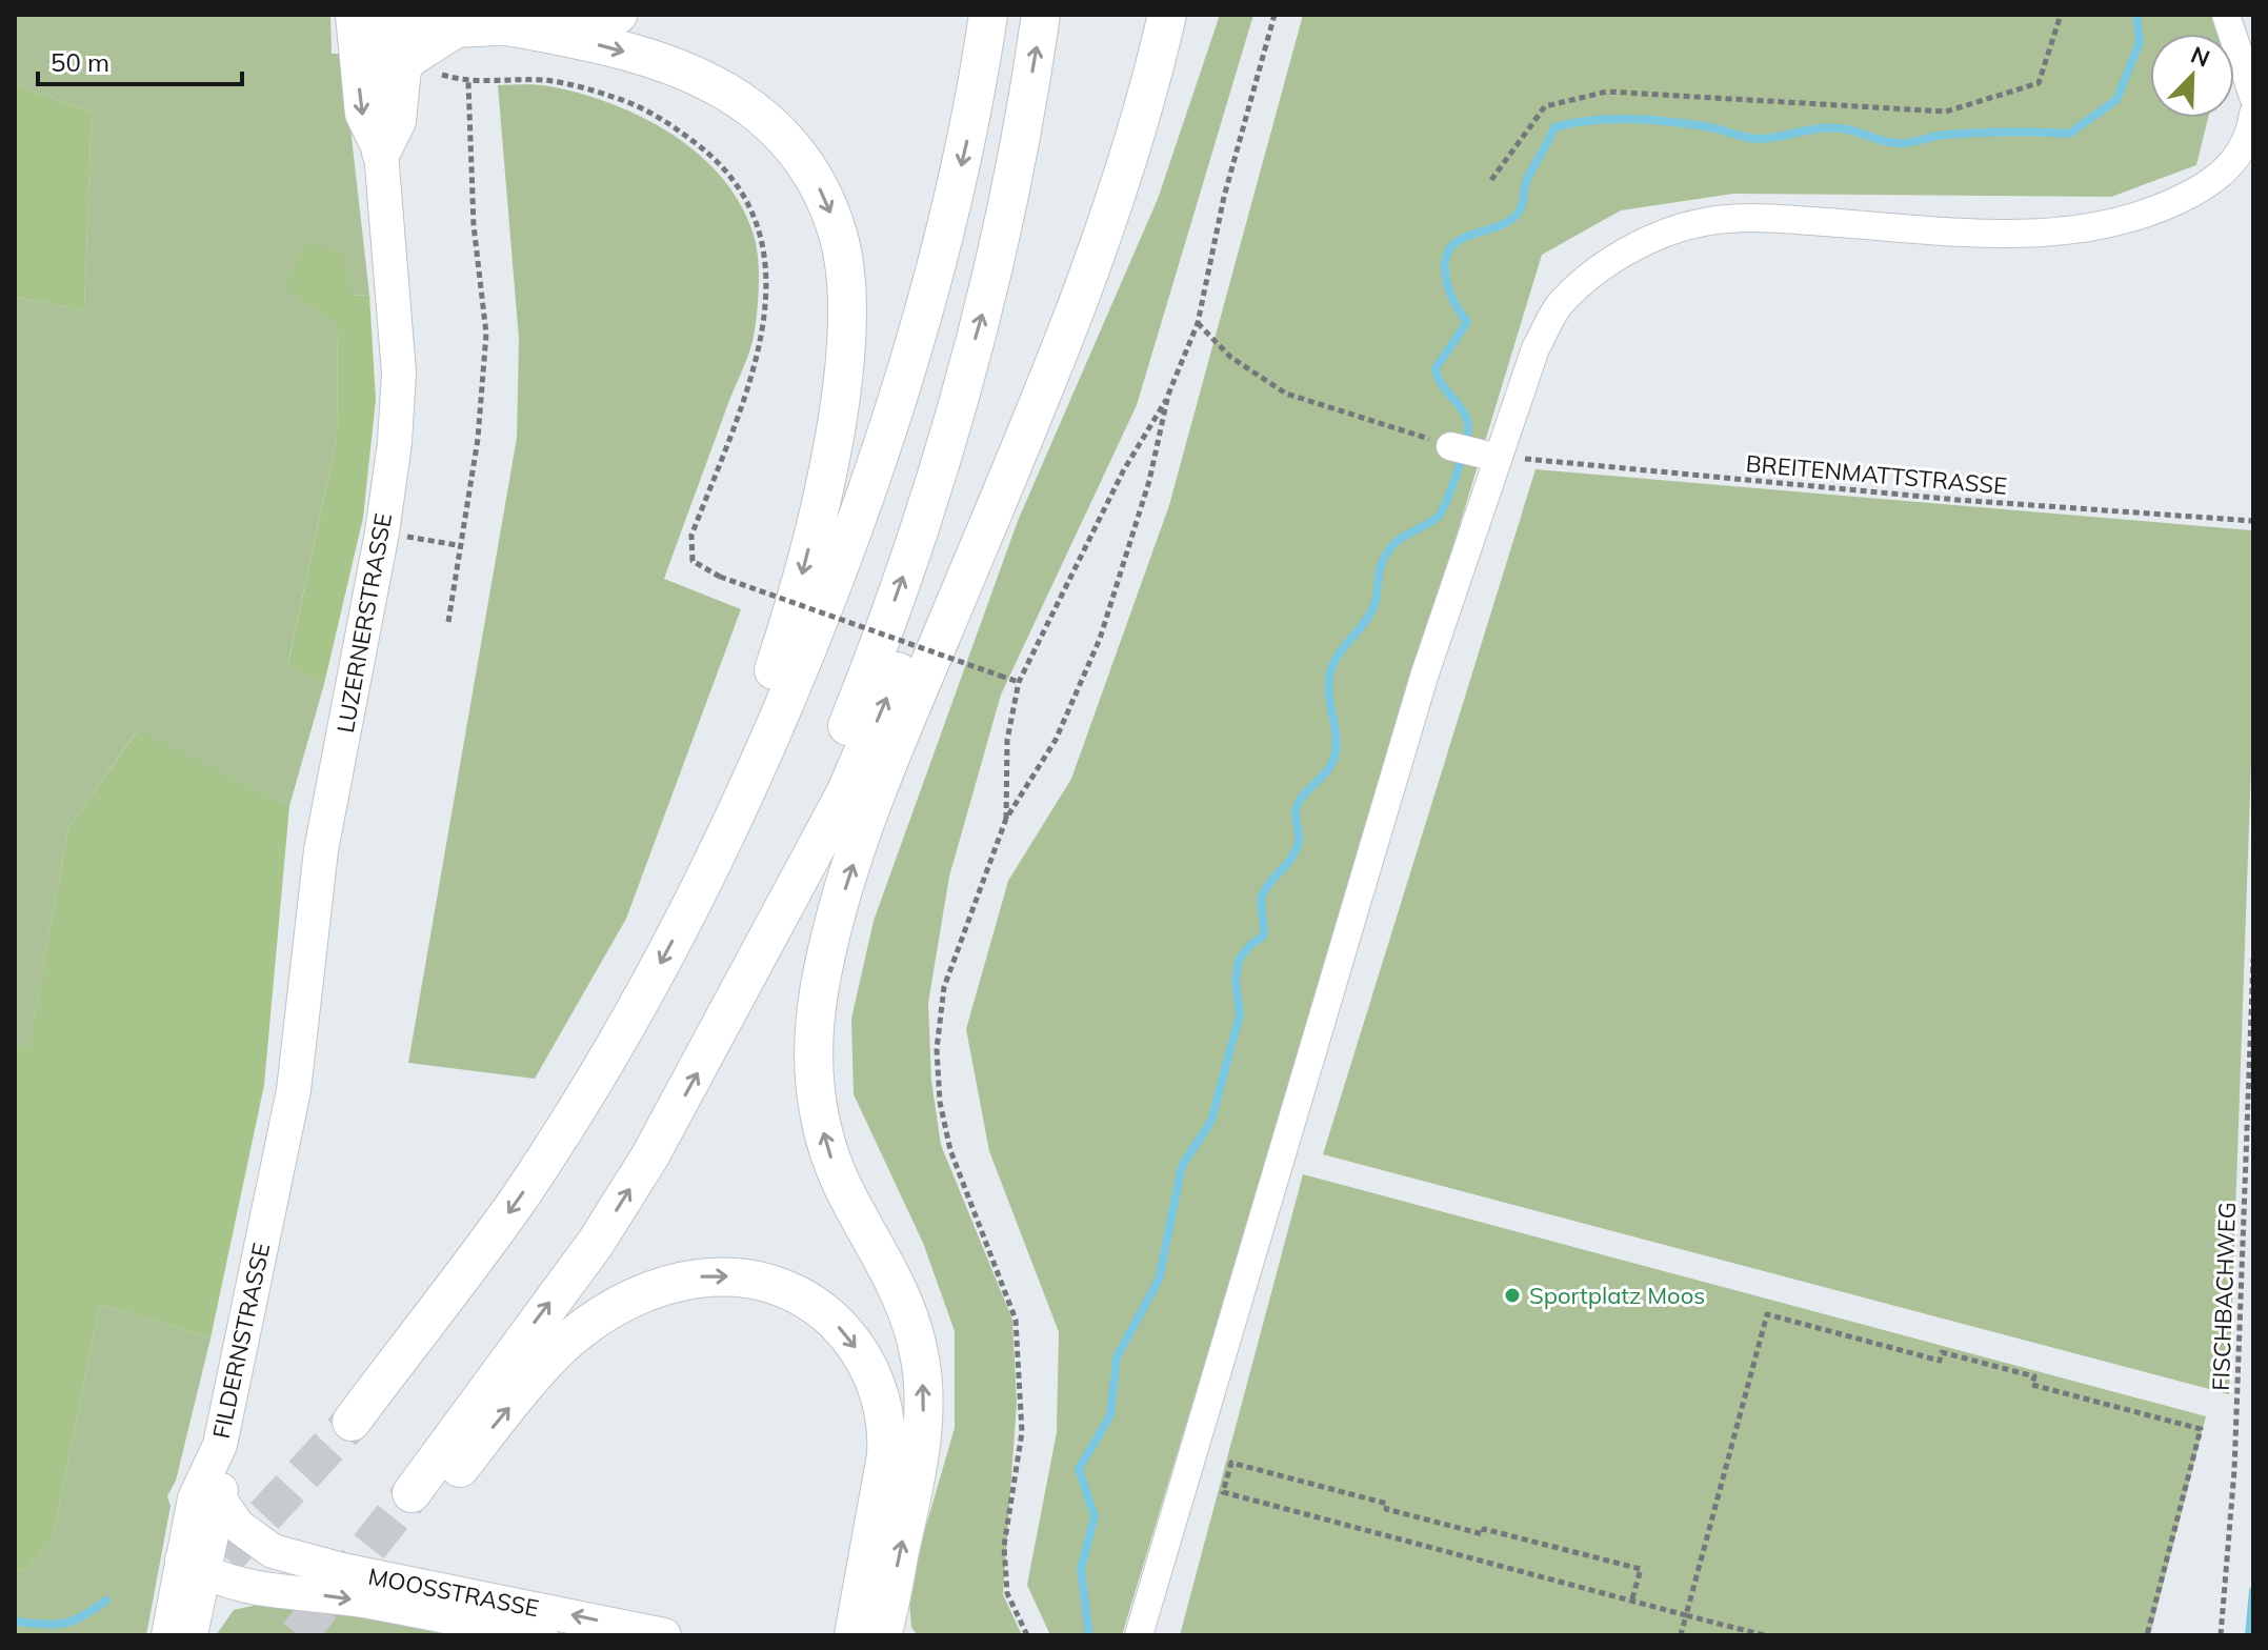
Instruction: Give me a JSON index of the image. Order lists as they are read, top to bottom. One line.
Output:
{"streets":{"main road":["LUZERNERSTRASSE","FILDERNSTRASSE","MOOSSTRASSE"],"path":["BREITENMATTSTRASSE","FISCHBACHWEG"]},"crossings":[["LUZERNERSTRASSE","FILDERNSTRASSE"],["FILDERNSTRASSE","MOOSSTRASSE"]],"places":["Sportplatz Moos"],"scale_bar":"50 m","north":"top right"}
